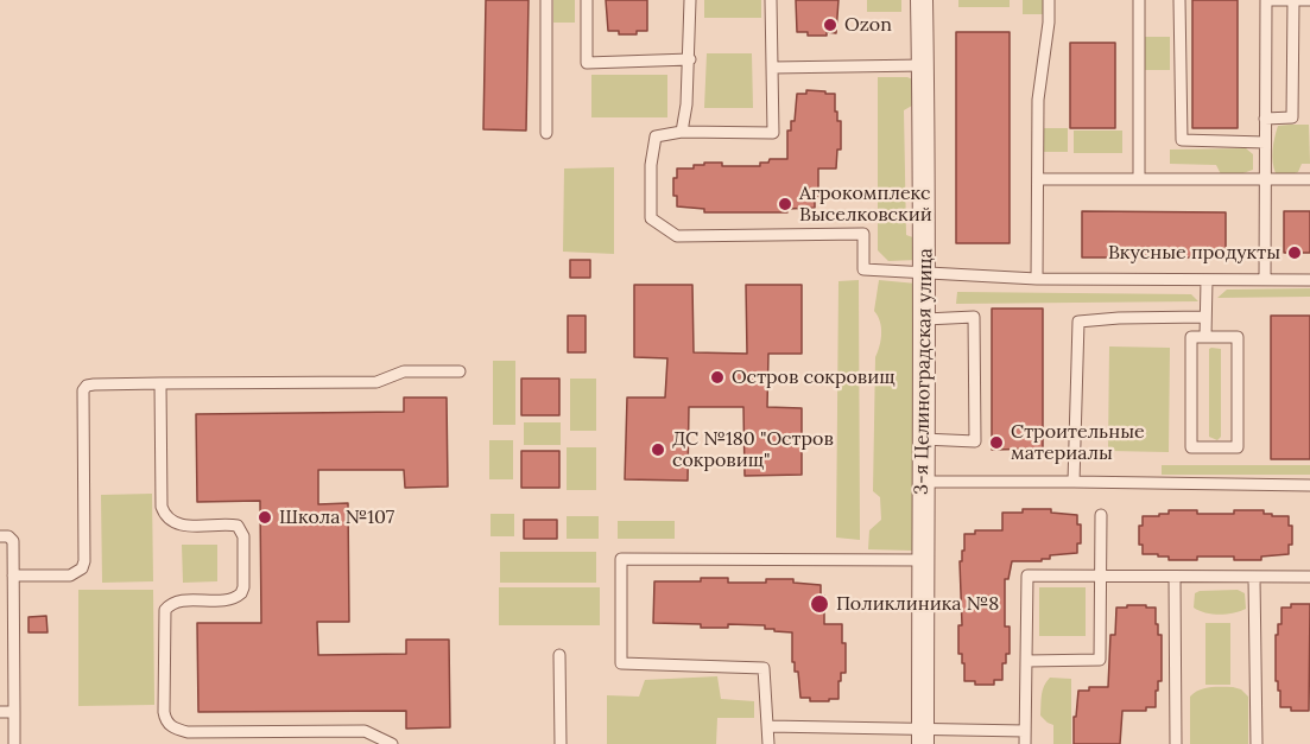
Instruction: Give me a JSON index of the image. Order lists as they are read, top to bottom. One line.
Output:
{"streets":{"street":["3-я Целиноградская улица"]},"places":["Ozon","Агрокомплекс Выселковский","Вкусные продукты","Остров сокровищ","Строительные материалы","ДС №180 \"Остров сокровищ\"","Школа №107","Поликлиника №8"]}
